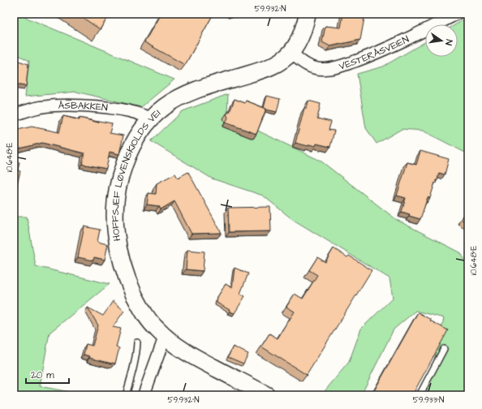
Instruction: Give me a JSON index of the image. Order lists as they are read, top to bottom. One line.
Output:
{"streets":{"street":["VESTERÅSVEIEN","ÅSBAKKEN","HOFFSJEF LØVENSKIOLDS VEI"]},"crossings":[["VESTERÅSVEIEN","HOFFSJEF LØVENSKIOLDS VEI"],["ÅSBAKKEN","HOFFSJEF LØVENSKIOLDS VEI"]],"scale_bar":"20 m","north":"right","coordinates":["59.932°N","10.648°E","59.933°N"]}
